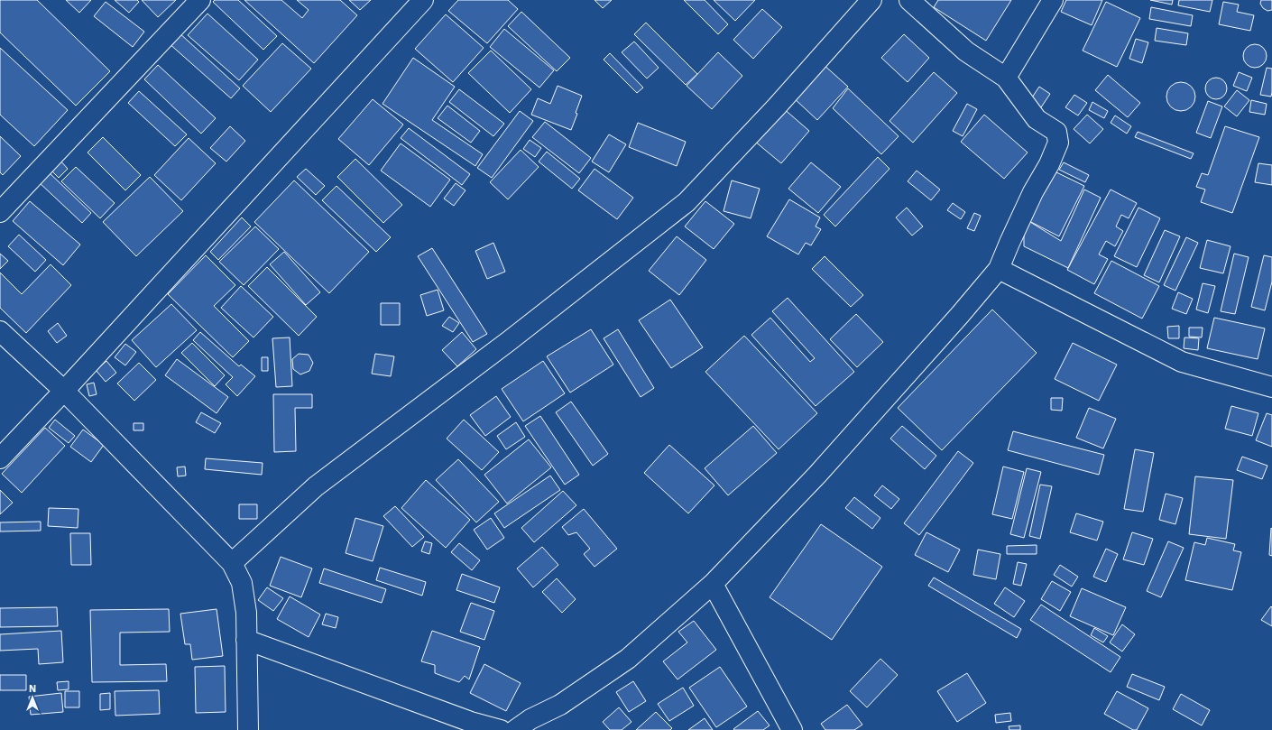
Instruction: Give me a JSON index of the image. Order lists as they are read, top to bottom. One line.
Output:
{"north":"top"}
